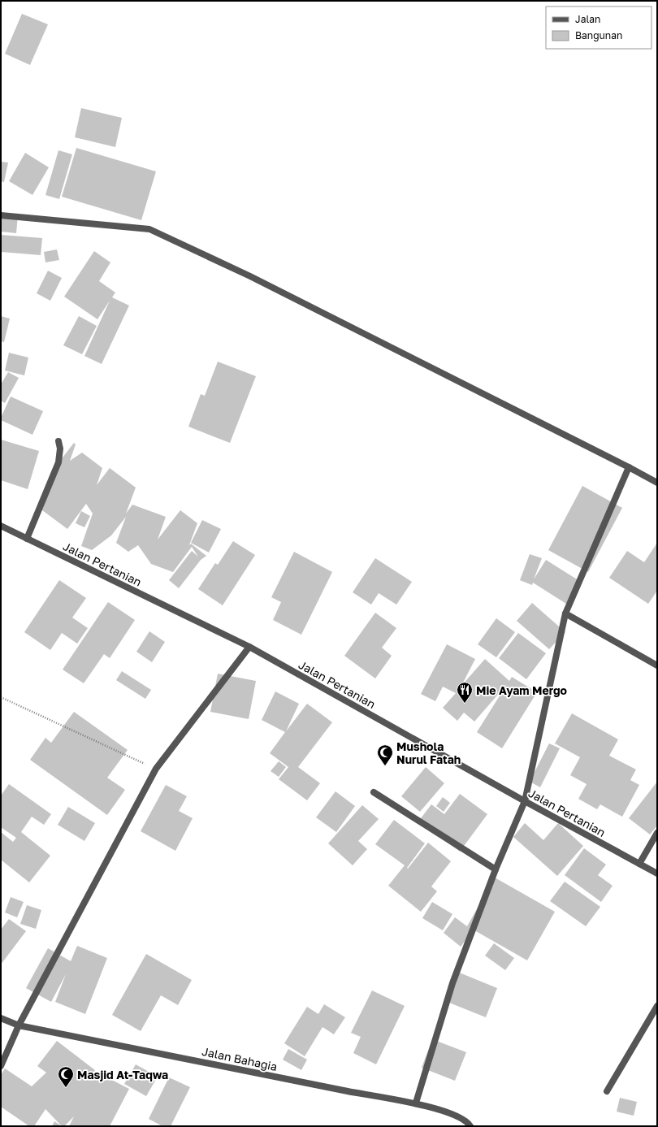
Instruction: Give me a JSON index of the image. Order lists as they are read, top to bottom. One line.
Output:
{"streets":{"street":["Jalan Pertanian","Jalan Bahagia"]},"places":{"restaurant":["Mie Ayam Mergo"],"mosque":["Mushola Nurul Fatah","Masjid At-Taqwa"]},"legend":["Jalan","Bangunan"]}
